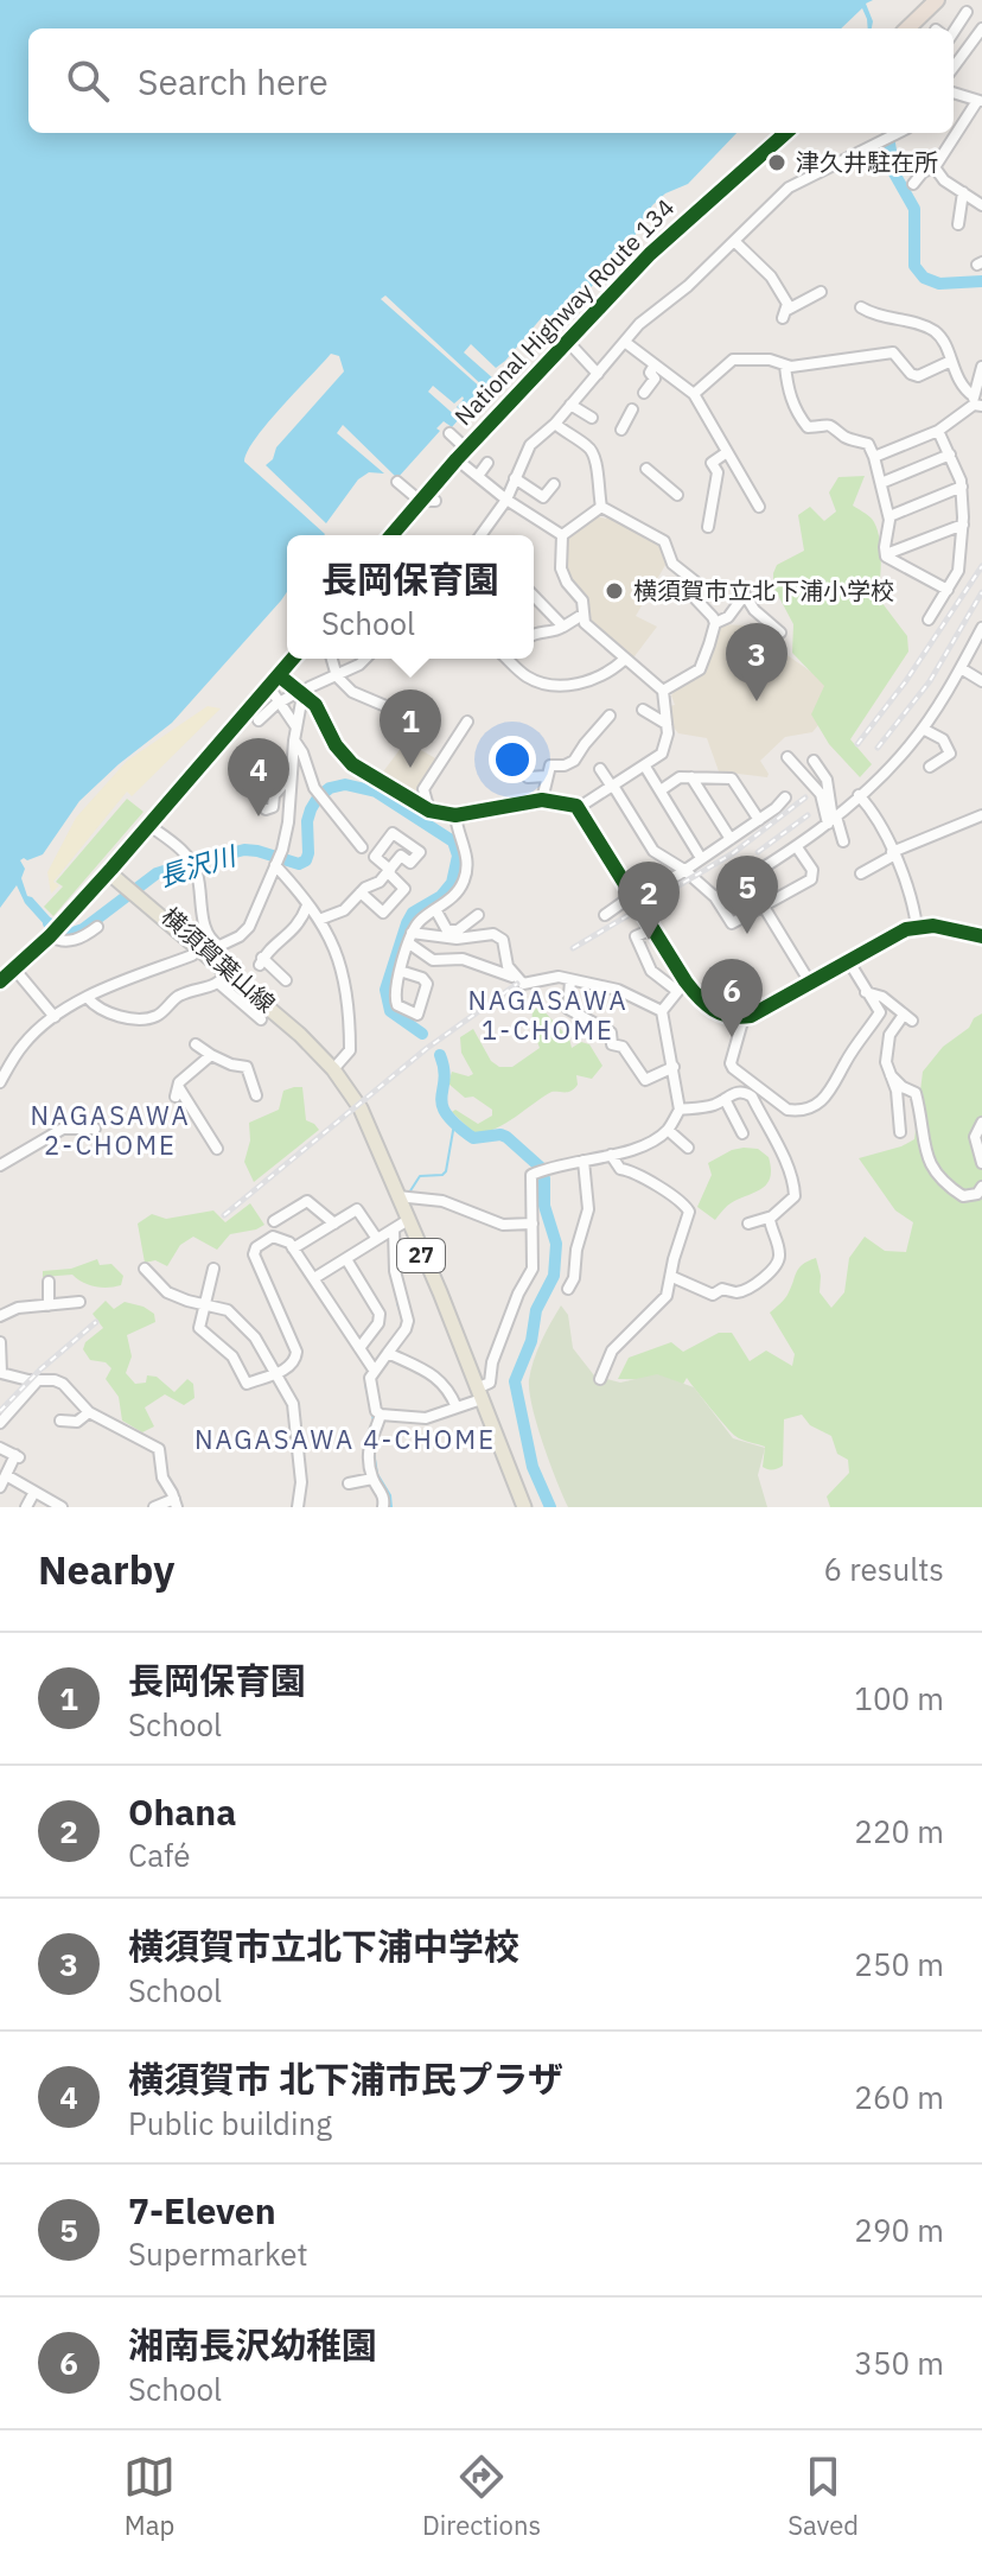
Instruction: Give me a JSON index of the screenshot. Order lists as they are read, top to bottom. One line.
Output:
{"streets":{"highway":["National Highway Route 134"],"main road":["横須賀葉山線","27"]},"districts":["NAGASAWA 1-CHOME","NAGASAWA 2-CHOME","NAGASAWA 4-CHOME"],"water":["長沢川"],"places":["津久井駐在所","横須賀市立北下浦小学校"],"page":{"search":"Search here","popup":["長岡保育園","School"],"pins":["3","1","4","5","2","6"],"heading":["Nearby","6 results"],"list":[{"mark":"1","name":"長岡保育園","note":"School","value":"100 m"},{"mark":"2","name":"Ohana","note":"Café","value":"220 m"},{"mark":"3","name":"横須賀市立北下浦中学校","note":"School","value":"250 m"},{"mark":"4","name":"横須賀市 北下浦市民プラザ","note":"Public building","value":"260 m"},{"mark":"5","name":"7-Eleven","note":"Supermarket","value":"290 m"},{"mark":"6","name":"湘南長沢幼稚園","note":"School","value":"350 m"}],"nav":["Map","Directions","Saved"]}}
